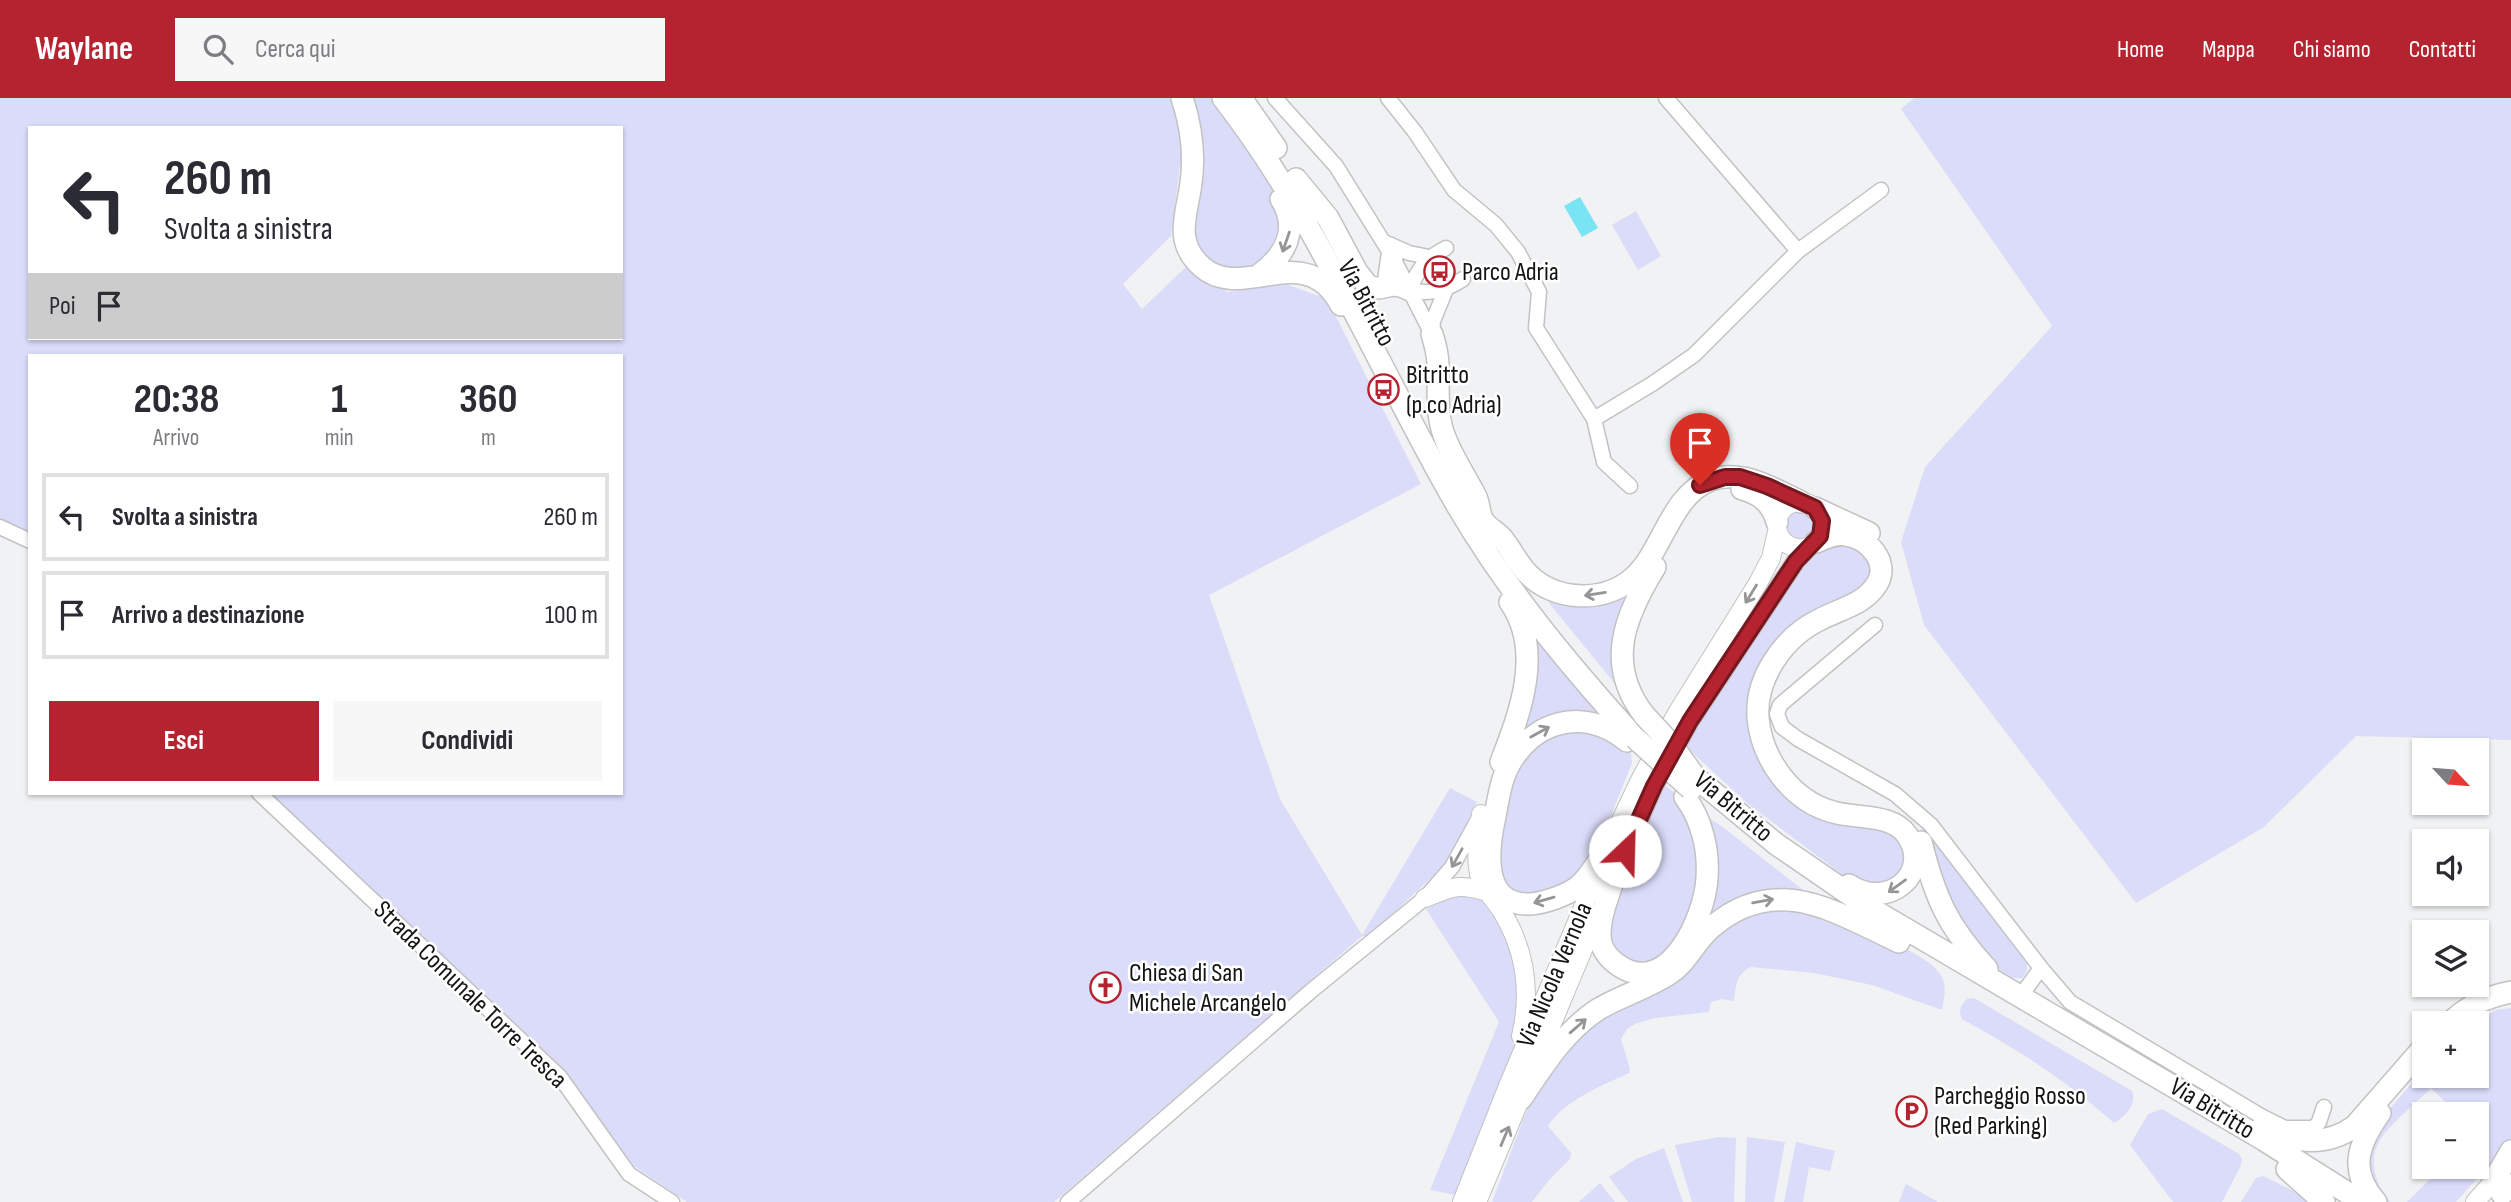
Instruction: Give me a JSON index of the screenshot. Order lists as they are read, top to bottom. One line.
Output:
{"streets":{"highway":["Via Bitritto"],"main road":["Via Nicola Vernola"],"street":["Strada Comunale Torre Tresca"]},"places":{"bus stop":["Parco Adria","Bitritto (p.co Adria)"],"church":["Chiesa di San Michele Arcangelo"],"parking":["Parcheggio Rosso (Red Parking)"]},"north":"bottom right","page":{"header":"Waylane","search":"Cerca qui","nav":["Home","Mappa","Chi siamo","Contatti"],"turn":["260 m","Svolta a sinistra"],"then":"Poi","eta":["20:38","Arrivo","1","min","360","m"],"list":[{"name":"Svolta a sinistra","value":"260 m"},{"name":"Arrivo a destinazione","value":"100 m"}],"buttons":["Esci","Condividi"],"map_buttons":["+","−"]}}
